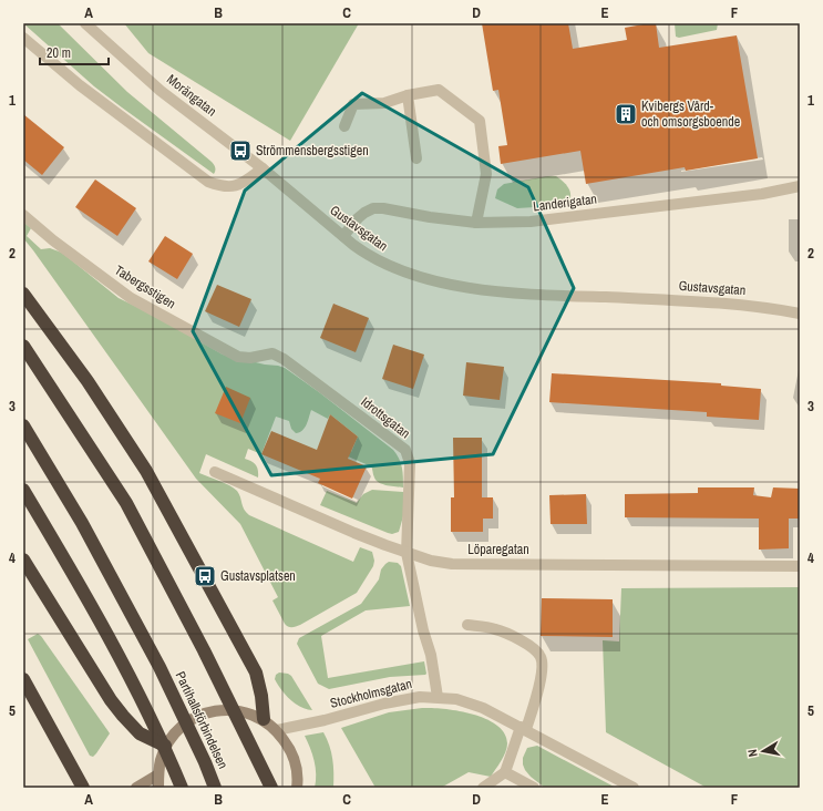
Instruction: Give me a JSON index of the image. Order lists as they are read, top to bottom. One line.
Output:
{"streets":{"highway":["Partihallsförbindelsen"],"street":["Morängatan","Landerigatan","Gustavsgatan","Tabergsstigen","Idrottsgatan","Löparegatan","Stockholmsgatan"]},"crossings":[["Morängatan","Gustavsgatan"],["Landerigatan","Gustavsgatan"],["Tabergsstigen","Idrottsgatan"],["Idrottsgatan","Löparegatan"],["Idrottsgatan","Stockholmsgatan"]],"places":{"building":["Kvibergs Vård- och omsorgsboende"],"bus stop":["Strömmensbergsstigen","Gustavsplatsen"]},"scale_bar":"20 m","north":"left","grid":{"columns":["A","B","C","D","E","F"],"rows":["1","2","3","4","5"]}}
